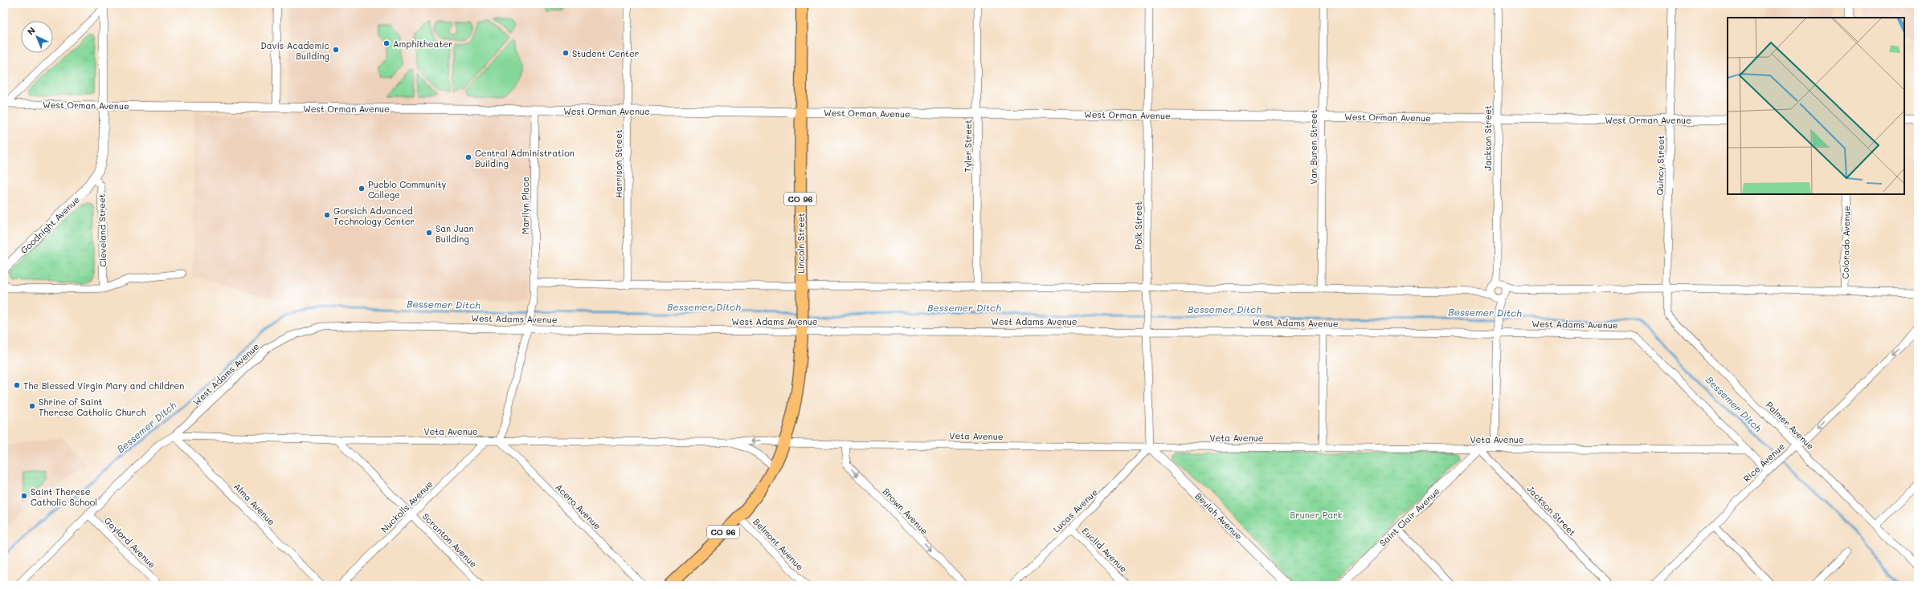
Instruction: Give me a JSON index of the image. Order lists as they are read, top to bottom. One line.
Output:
{"streets":{"main road":["CO 96","Lincoln Street"],"street":["West Orman Avenue","Jackson Street","Tyler Street","Van Buren Street","Harrison Street","Quincy Street","Marilyn Place","Goodnight Avenue","Polk Street","Cleveland Street","Colorado Avenue","West Adams Avenue","Palmer Avenue","Veta Avenue","Rice Avenue","Alma Avenue","Nuckolls Avenue","Acero Avenue","Lucas Avenue","Brown Avenue","Beulah Avenue","Saint Clair Avenue","Scranton Avenue","Gaylord Avenue","Belmont Avenue","Euclid Avenue"]},"crossings":[["West Orman Avenue","Jackson Street"],["West Orman Avenue","Tyler Street"],["West Orman Avenue","Van Buren Street"],["West Orman Avenue","Harrison Street"],["West Orman Avenue","Quincy Street"],["West Orman Avenue","Marilyn Place"],["West Orman Avenue","Polk Street"],["West Orman Avenue","Lincoln Street"],["Jackson Street","West Adams Avenue"],["Jackson Street","Veta Avenue"],["Jackson Street","Saint Clair Avenue"],["Quincy Street","Palmer Avenue"],["CO 96","Lincoln Street"],["CO 96","Veta Avenue"],["CO 96","Belmont Avenue"],["Marilyn Place","West Adams Avenue"],["Goodnight Avenue","Cleveland Street"],["Polk Street","West Adams Avenue"],["Polk Street","Veta Avenue"],["Polk Street","Lucas Avenue"],["Polk Street","Beulah Avenue"],["Lincoln Street","West Adams Avenue"],["Lincoln Street","Veta Avenue"],["West Adams Avenue","Veta Avenue"],["West Adams Avenue","Alma Avenue"],["West Adams Avenue","Gaylord Avenue"],["Palmer Avenue","Rice Avenue"],["Veta Avenue","Alma Avenue"],["Veta Avenue","Nuckolls Avenue"],["Veta Avenue","Acero Avenue"],["Veta Avenue","Lucas Avenue"],["Veta Avenue","Brown Avenue"],["Veta Avenue","Beulah Avenue"],["Veta Avenue","Saint Clair Avenue"],["Veta Avenue","Scranton Avenue"],["Nuckolls Avenue","Scranton Avenue"],["Lucas Avenue","Beulah Avenue"],["Lucas Avenue","Euclid Avenue"]],"one_way":["Rice Avenue","Brown Avenue"],"water":["Bessemer Ditch"],"parks":["Bruner Park"],"places":["Amphitheater","Davis Academic Building","Student Center","Central Administration Building","Pueblo Community College","Gorsich Advanced Technology Center","San Juan Building","The Blessed Virgin Mary and children","Shrine of Saint Therese Catholic Church","Saint Therese Catholic School"],"north":"top left"}
